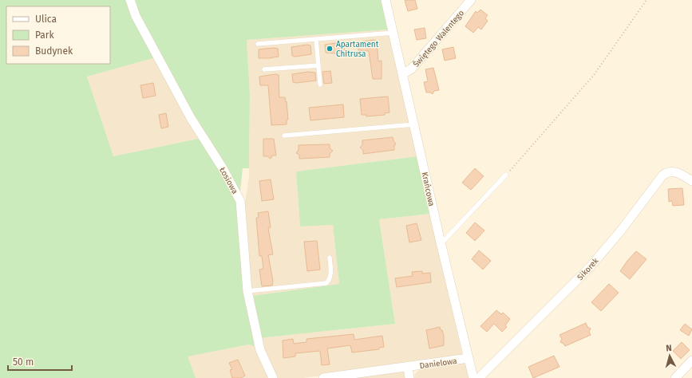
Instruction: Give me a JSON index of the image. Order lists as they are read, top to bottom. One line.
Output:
{"streets":{"street":["Świętego Walentego","Łosiowa","Krańcowa","Sikorek","Danielowa"]},"crossings":[["Świętego Walentego","Krańcowa"],["Krańcowa","Danielowa"]],"places":["Apartament Chitrusa"],"legend":["Ulica","Park","Budynek"],"scale_bar":"50 m","north":"top"}
